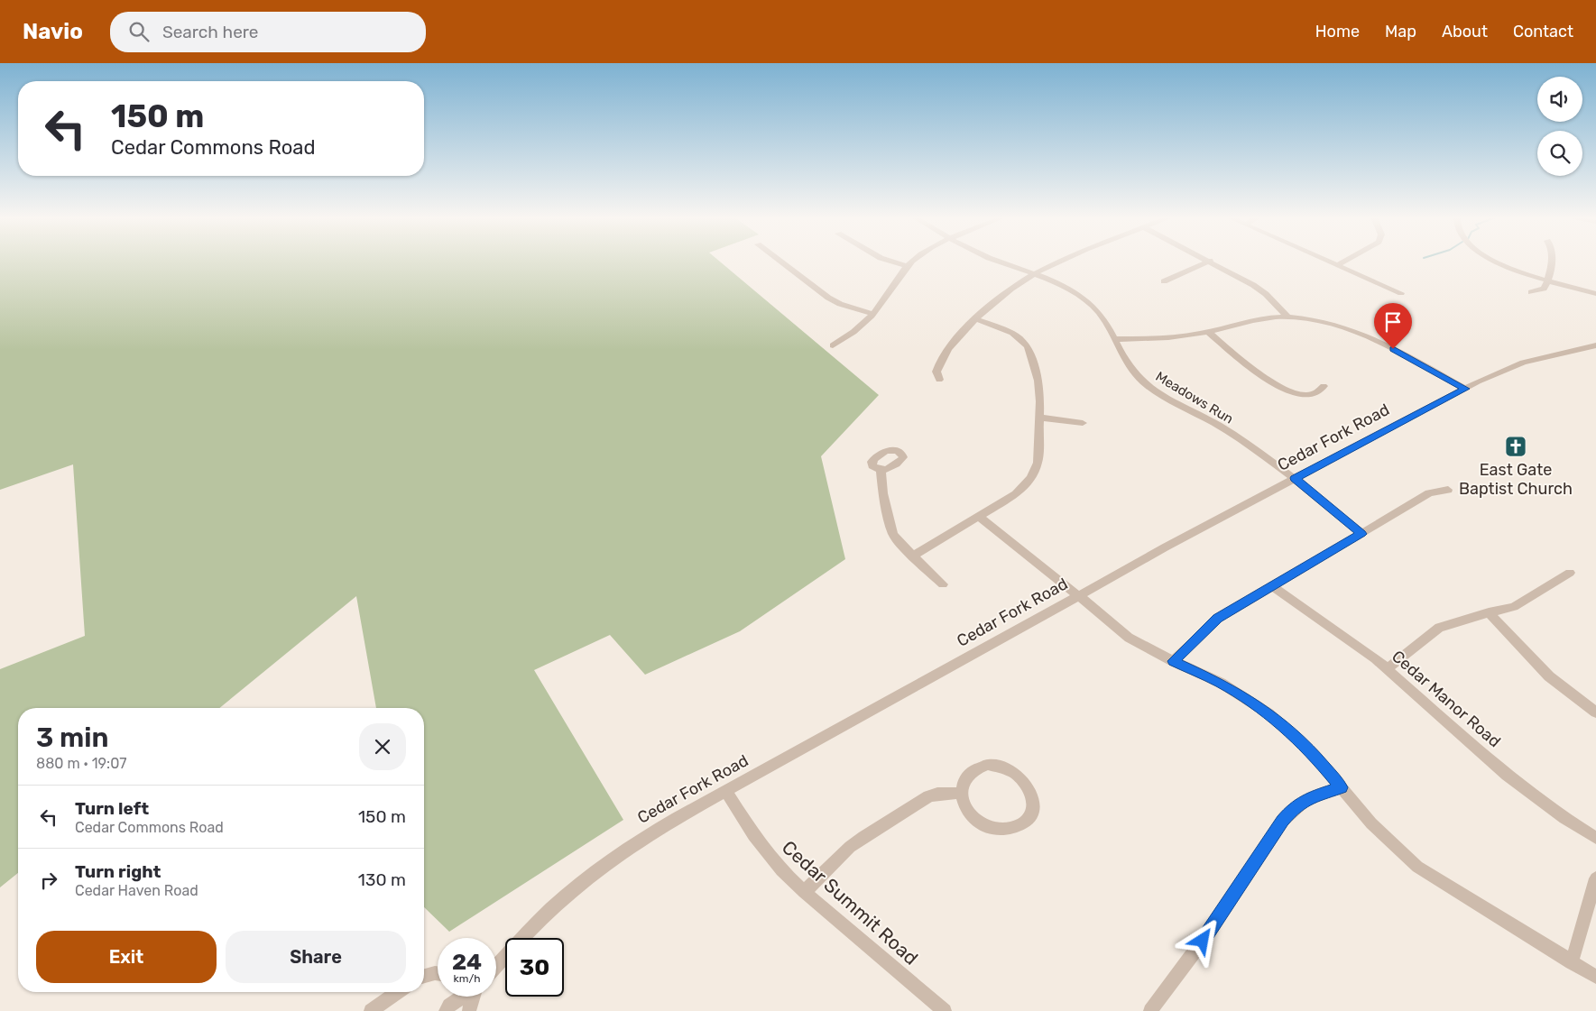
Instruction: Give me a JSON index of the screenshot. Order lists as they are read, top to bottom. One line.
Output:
{"streets":{"street":["Meadows Run","Cedar Fork Road","Cedar Manor Road","Cedar Summit Road"]},"crossings":[["Meadows Run","Cedar Fork Road"],["Cedar Fork Road","Cedar Summit Road"]],"places":{"church":["East Gate Baptist Church"]},"page":{"header":"Navio","search":"Search here","nav":["Home","Map","About","Contact"],"turn":["150 m","Cedar Commons Road"],"heading":["3 min","880 m · 19:07"],"list":[{"name":"Turn left","note":"Cedar Commons Road","value":"150 m"},{"name":"Turn right","note":"Cedar Haven Road","value":"130 m"}],"buttons":["Exit","Share"],"speed":"24 km/h","limit":"30"}}
